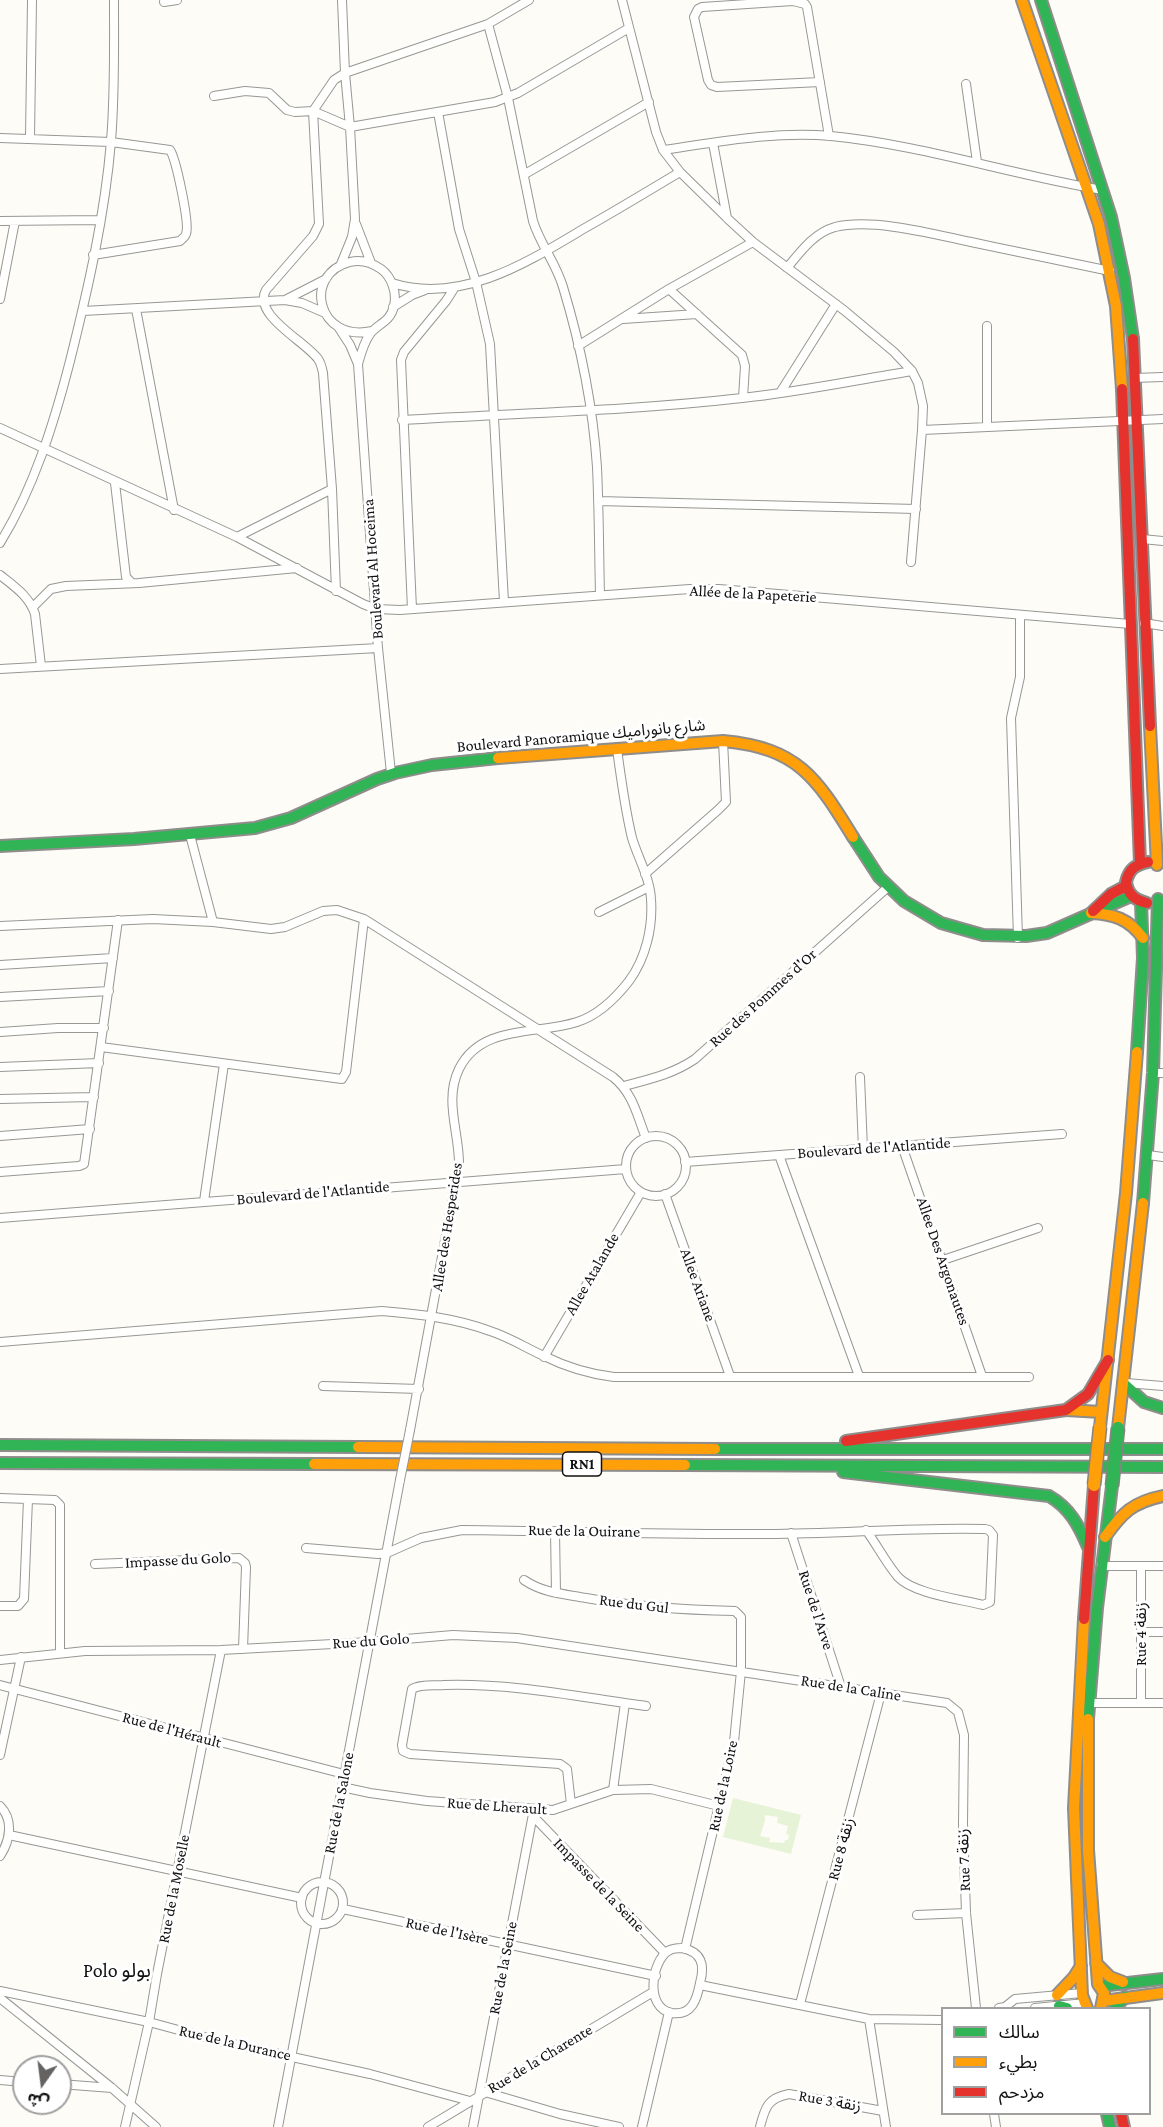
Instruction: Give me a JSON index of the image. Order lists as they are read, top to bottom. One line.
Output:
{"streets":{"main road":["Boulevard Panoramique شارع بانوراميك","RN1"],"street":["Boulevard Al Hoceima","Allée de la Papeterie","Rue des Pommes d'Or","Boulevard de l'Atlantide","Allee des Hesperides","Allee Des Argonautes","Allee Atalande","Allee Ariane","Rue de la Ouirane","Impasse du Golo","Rue du Gul","Rue de l'Arve","Rue 4 زنقة","Rue du Golo","Rue de la Caline","Rue de l'Hérault","Rue de la Loire","Rue de la Salone","Rue de Lherault","Rue 8 زنقة","Rue 7 زنقة","Impasse de la Seine","Rue de la Moselle","Rue de l'Isère","Rue de la Seine","Rue de la Durance","Rue de la Charente","Rue 3 زنقة"]},"crossings":[["Boulevard Al Hoceima","Allée de la Papeterie"],["Boulevard Al Hoceima","Boulevard Panoramique شارع بانوراميك"],["Boulevard Panoramique شارع بانوراميك","Rue des Pommes d'Or"],["Boulevard Panoramique شارع بانوراميك","Allee des Hesperides"],["Boulevard de l'Atlantide","Allee des Hesperides"],["Boulevard de l'Atlantide","Allee Des Argonautes"],["Boulevard de l'Atlantide","Allee Atalande"],["Boulevard de l'Atlantide","Allee Ariane"],["Allee des Hesperides","Rue de la Salone"],["Allee Atalande","Allee Ariane"],["Rue de la Ouirane","Rue de l'Arve"],["Rue de la Ouirane","Rue de la Salone"],["Impasse du Golo","Rue du Golo"],["Rue du Gul","Rue de la Loire"],["Rue de l'Arve","Rue de la Caline"],["Rue du Golo","Rue de la Caline"],["Rue du Golo","Rue de la Loire"],["Rue du Golo","Rue de la Salone"],["Rue du Golo","Rue de la Moselle"],["Rue de la Caline","Rue de la Loire"],["Rue de la Caline","Rue 8 زنقة"],["Rue de la Caline","Rue 7 زنقة"],["Rue de l'Hérault","Rue de la Salone"],["Rue de l'Hérault","Rue de la Moselle"],["Rue de la Loire","Rue de Lherault"],["Rue de la Loire","Impasse de la Seine"],["Rue de la Loire","Rue de l'Isère"],["Rue de la Loire","Rue de la Charente"],["Rue de la Salone","Rue de Lherault"],["Rue de la Salone","Rue de la Durance"],["Rue de Lherault","Impasse de la Seine"],["Rue de Lherault","Rue de la Seine"],["Impasse de la Seine","Rue de l'Isère"],["Impasse de la Seine","Rue de la Seine"],["Impasse de la Seine","Rue de la Charente"],["Rue de la Moselle","Rue de la Durance"],["Rue de l'Isère","Rue de la Seine"],["Rue de l'Isère","Rue de la Charente"],["Rue de la Seine","Rue de la Charente"],["Rue de la Durance","Rue de la Charente"]],"districts":["Polo بولو"],"legend":["سالك","بطيء","مزدحم"],"north":"bottom"}
